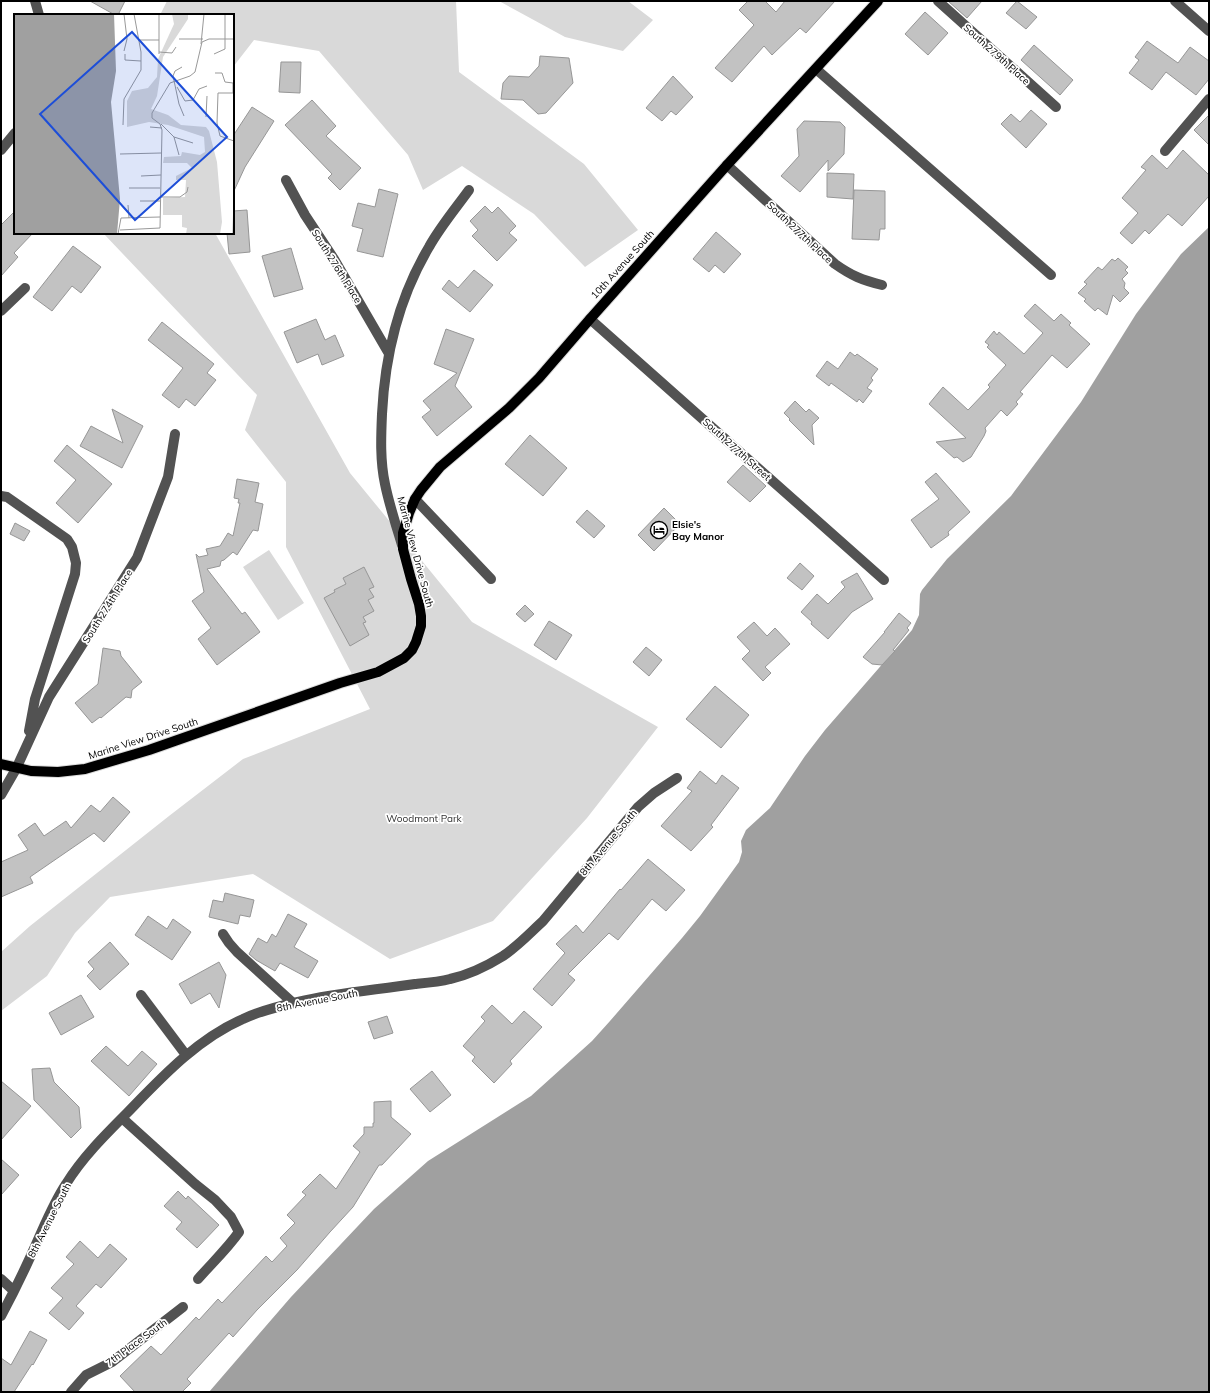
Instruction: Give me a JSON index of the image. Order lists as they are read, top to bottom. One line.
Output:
{"streets":{"main road":["10th Avenue South","Marine View Drive South"],"street":["South 279th Place","South 277th Place","South 276th Place","South 277th Street","South 274th Place","8th Avenue South","7th Place South"]},"crossings":[["South 277th Place","10th Avenue South"],["10th Avenue South","South 277th Street"],["10th Avenue South","Marine View Drive South"],["South 276th Place","Marine View Drive South"],["Marine View Drive South","South 274th Place"]],"parks":["Woodmont Park"],"places":{"hotel":["Elsie's Bay Manor"]}}
